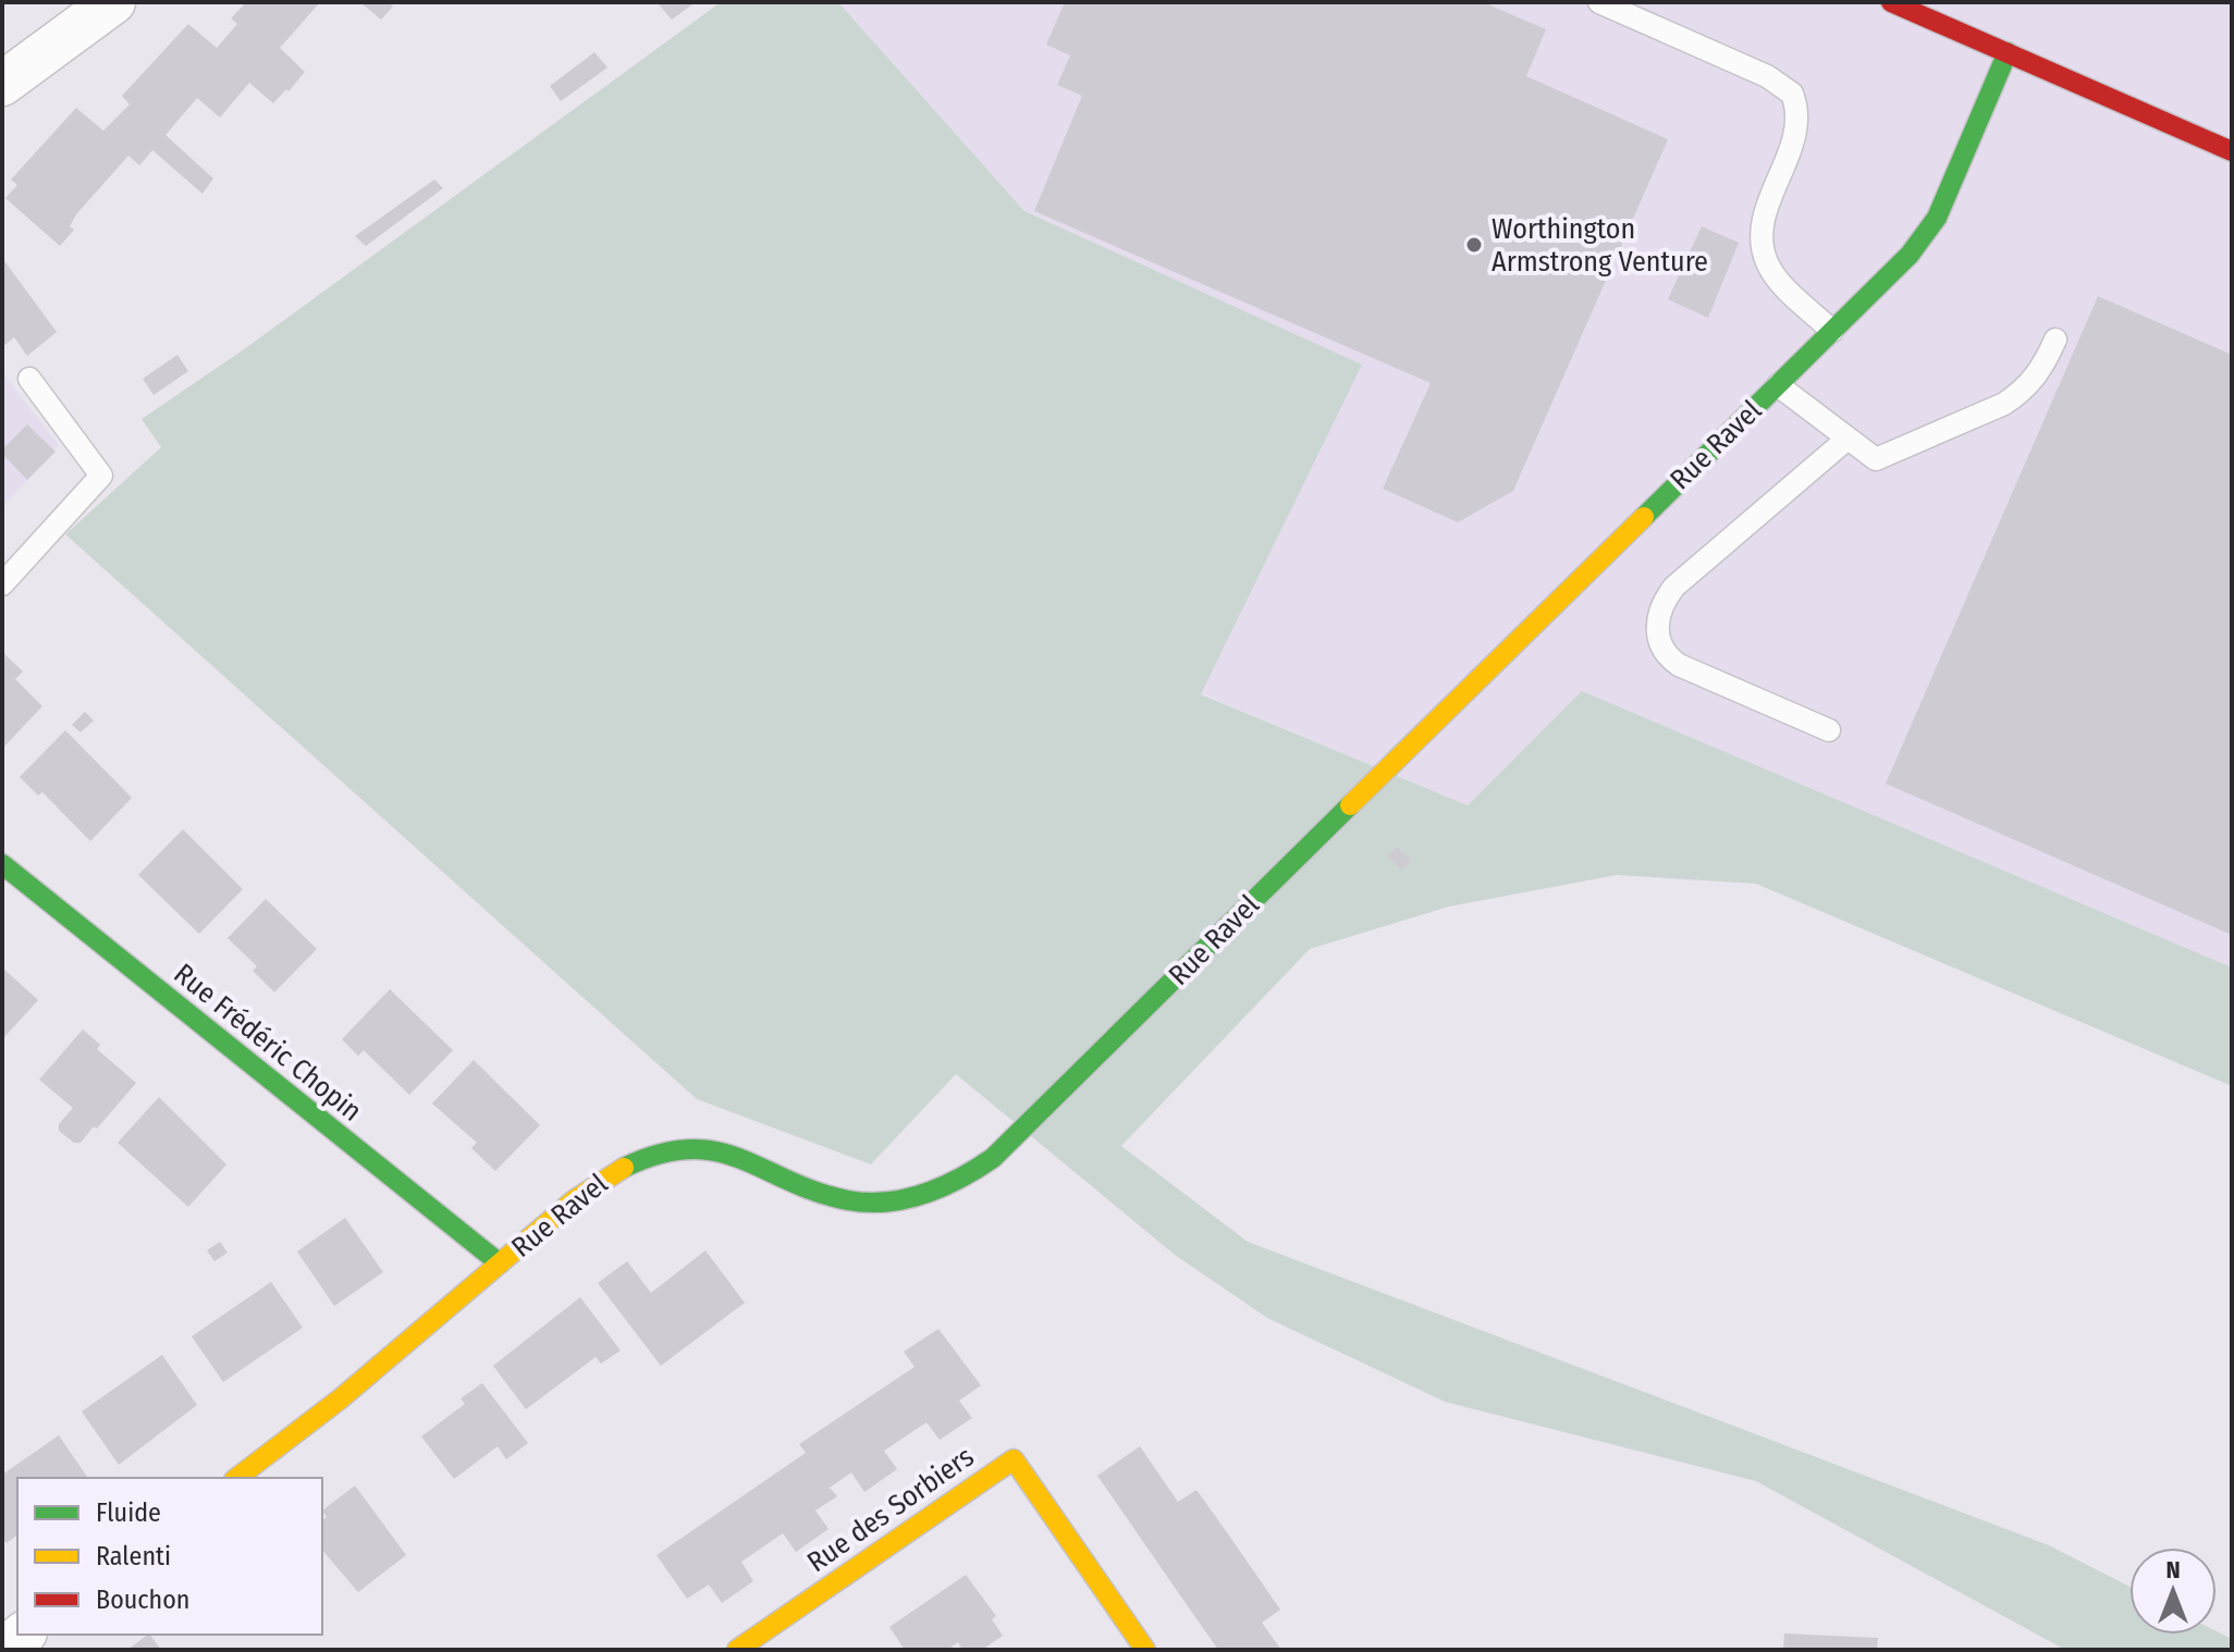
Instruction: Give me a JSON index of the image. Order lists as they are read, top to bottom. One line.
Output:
{"streets":{"street":["Rue Ravel","Rue Frédéric Chopin","Rue des Sorbiers"]},"crossings":[["Rue Ravel","Rue Frédéric Chopin"]],"places":["Worthington Armstrong Venture"],"legend":["Fluide","Ralenti","Bouchon"],"north":"top"}
